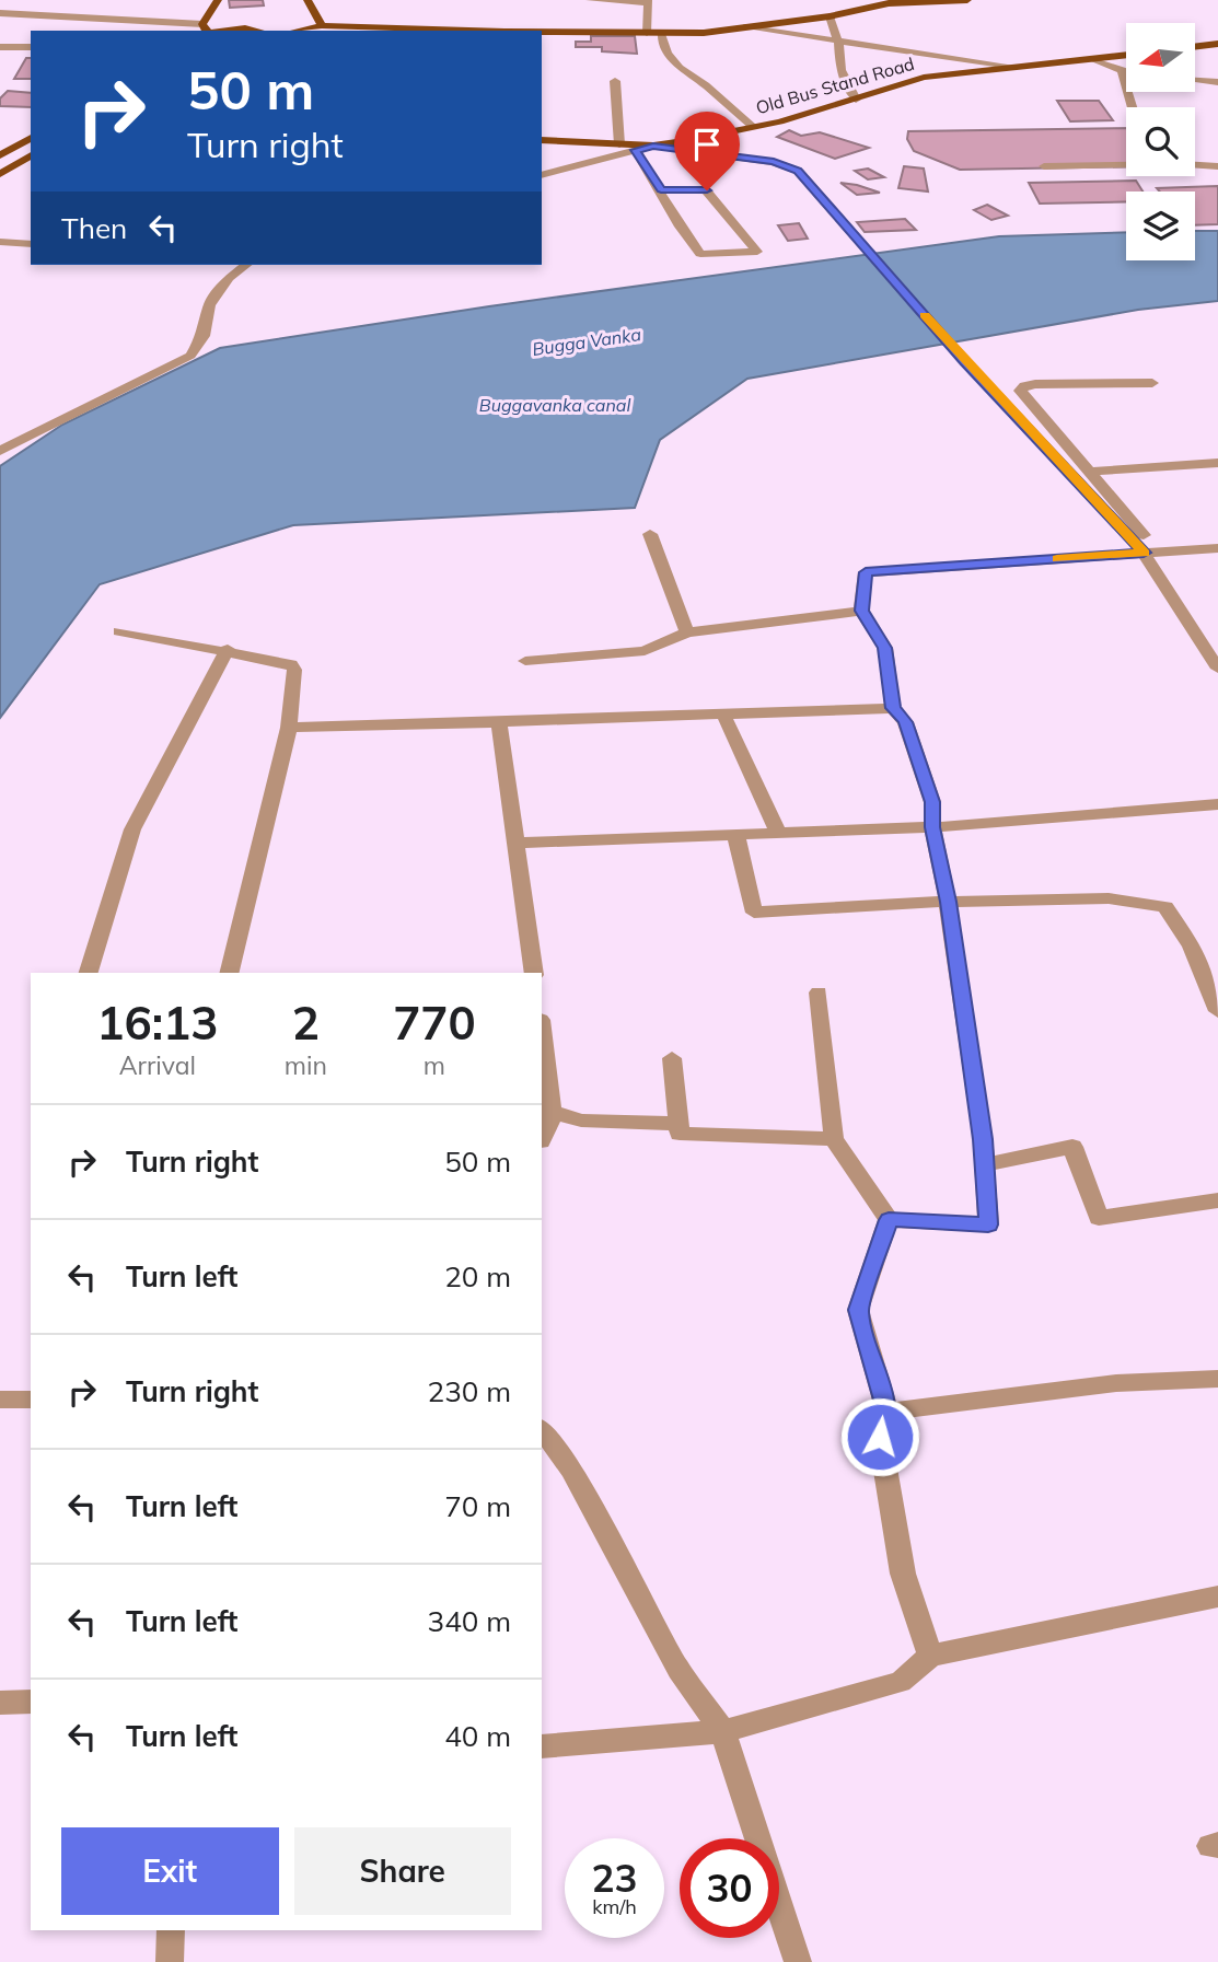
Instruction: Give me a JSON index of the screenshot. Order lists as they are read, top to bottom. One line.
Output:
{"streets":{"main road":["Old Bus Stand Road"]},"water":["Bugga Vanka","Buggavanka canal"],"north":"left","page":{"turn":["50 m","Turn right"],"then":"Then","eta":["16:13","Arrival","2","min","770","m"],"list":[{"name":"Turn right","value":"50 m"},{"name":"Turn left","value":"20 m"},{"name":"Turn right","value":"230 m"},{"name":"Turn left","value":"70 m"},{"name":"Turn left","value":"340 m"},{"name":"Turn left","value":"40 m"}],"buttons":["Exit","Share"],"speed":"23 km/h","limit":"30"}}
